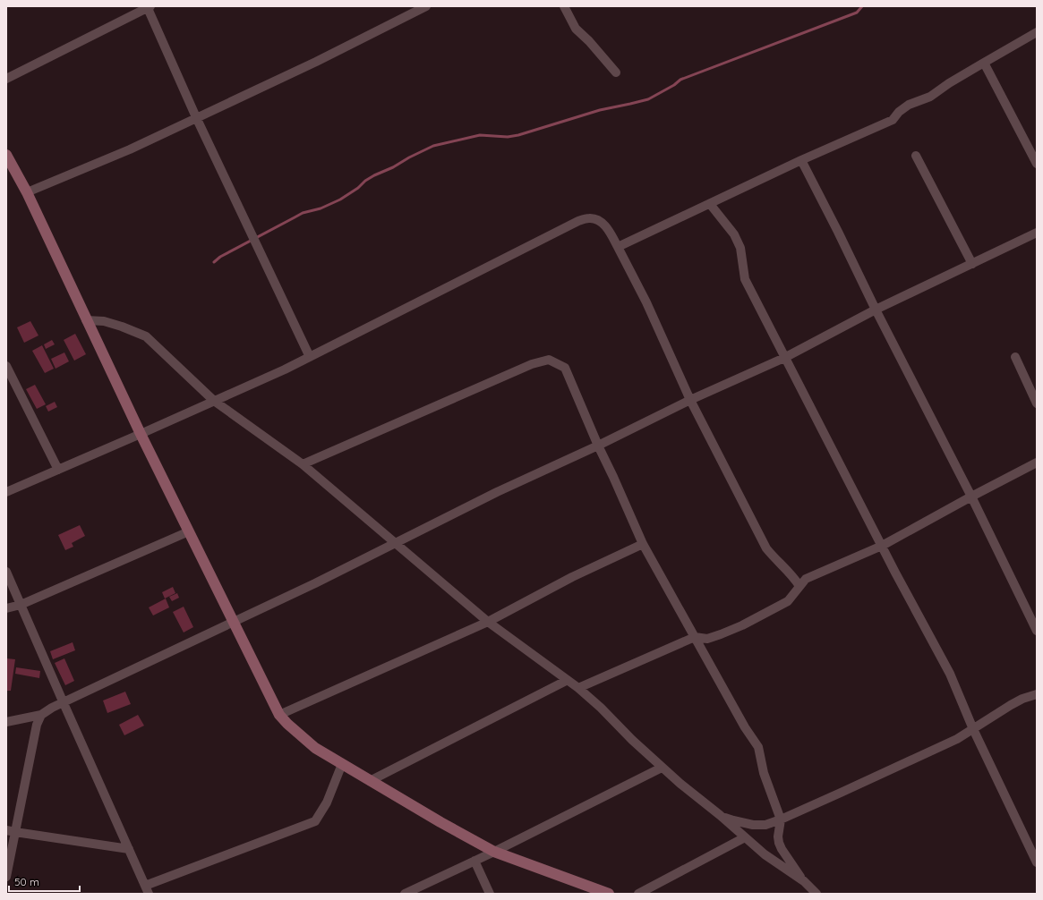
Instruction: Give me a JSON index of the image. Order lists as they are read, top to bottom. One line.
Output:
{"scale_bar":"50 m"}
